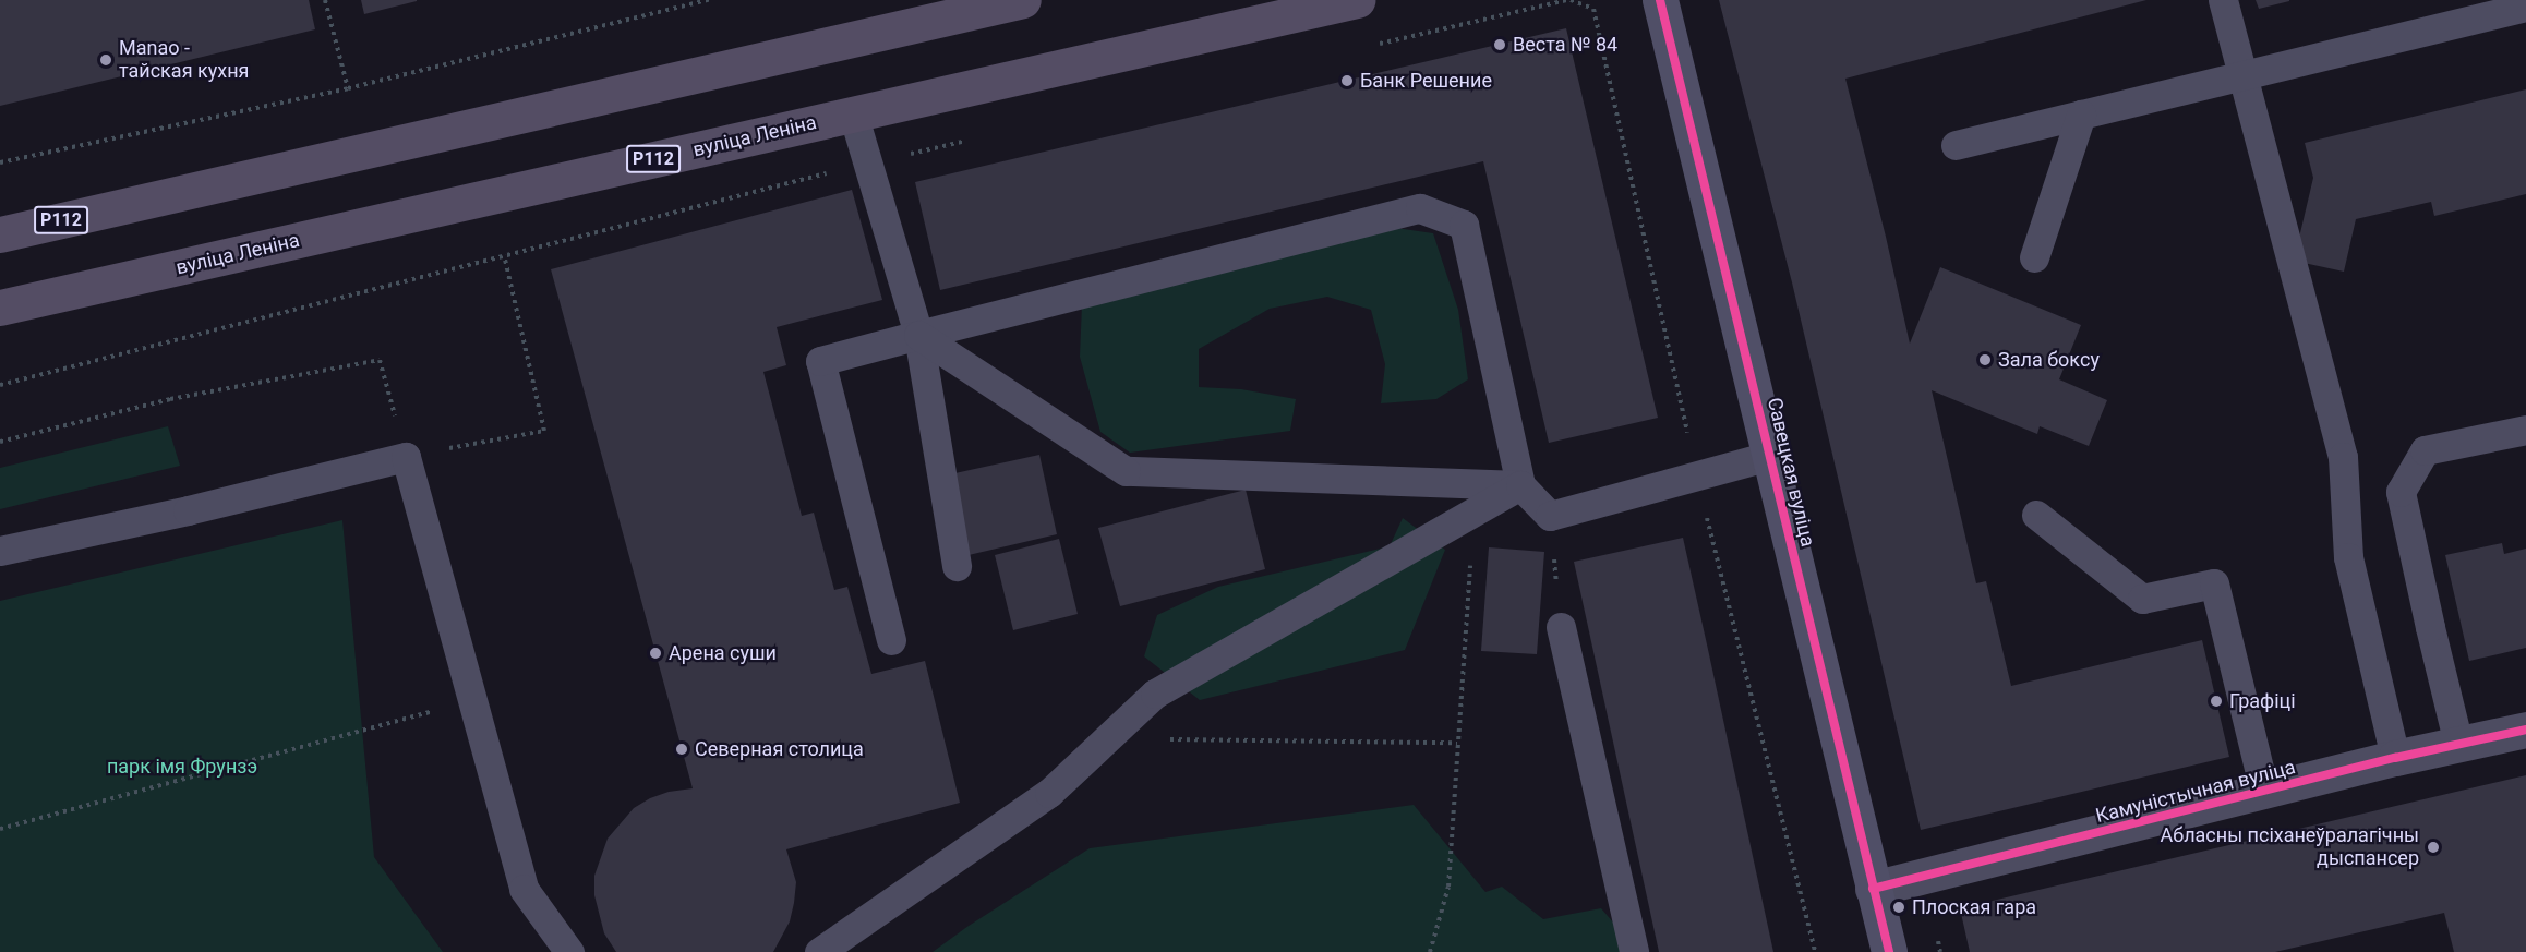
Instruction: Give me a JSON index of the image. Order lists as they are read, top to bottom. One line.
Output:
{"streets":{"main road":["вуліца Леніна","Р112"],"street":["Савецкая вуліца","Камуністычная вуліца"]},"crossings":[["Савецкая вуліца","Камуністычная вуліца"]],"parks":["парк імя Фрунзэ"],"places":["Веста № 84","Manao - тайская кухня","Банк Решение","Зала боксу","Арена суши","Графіці","Северная столица","Абласны псіханеўралагічны дыспансер","Плоская гара"]}
